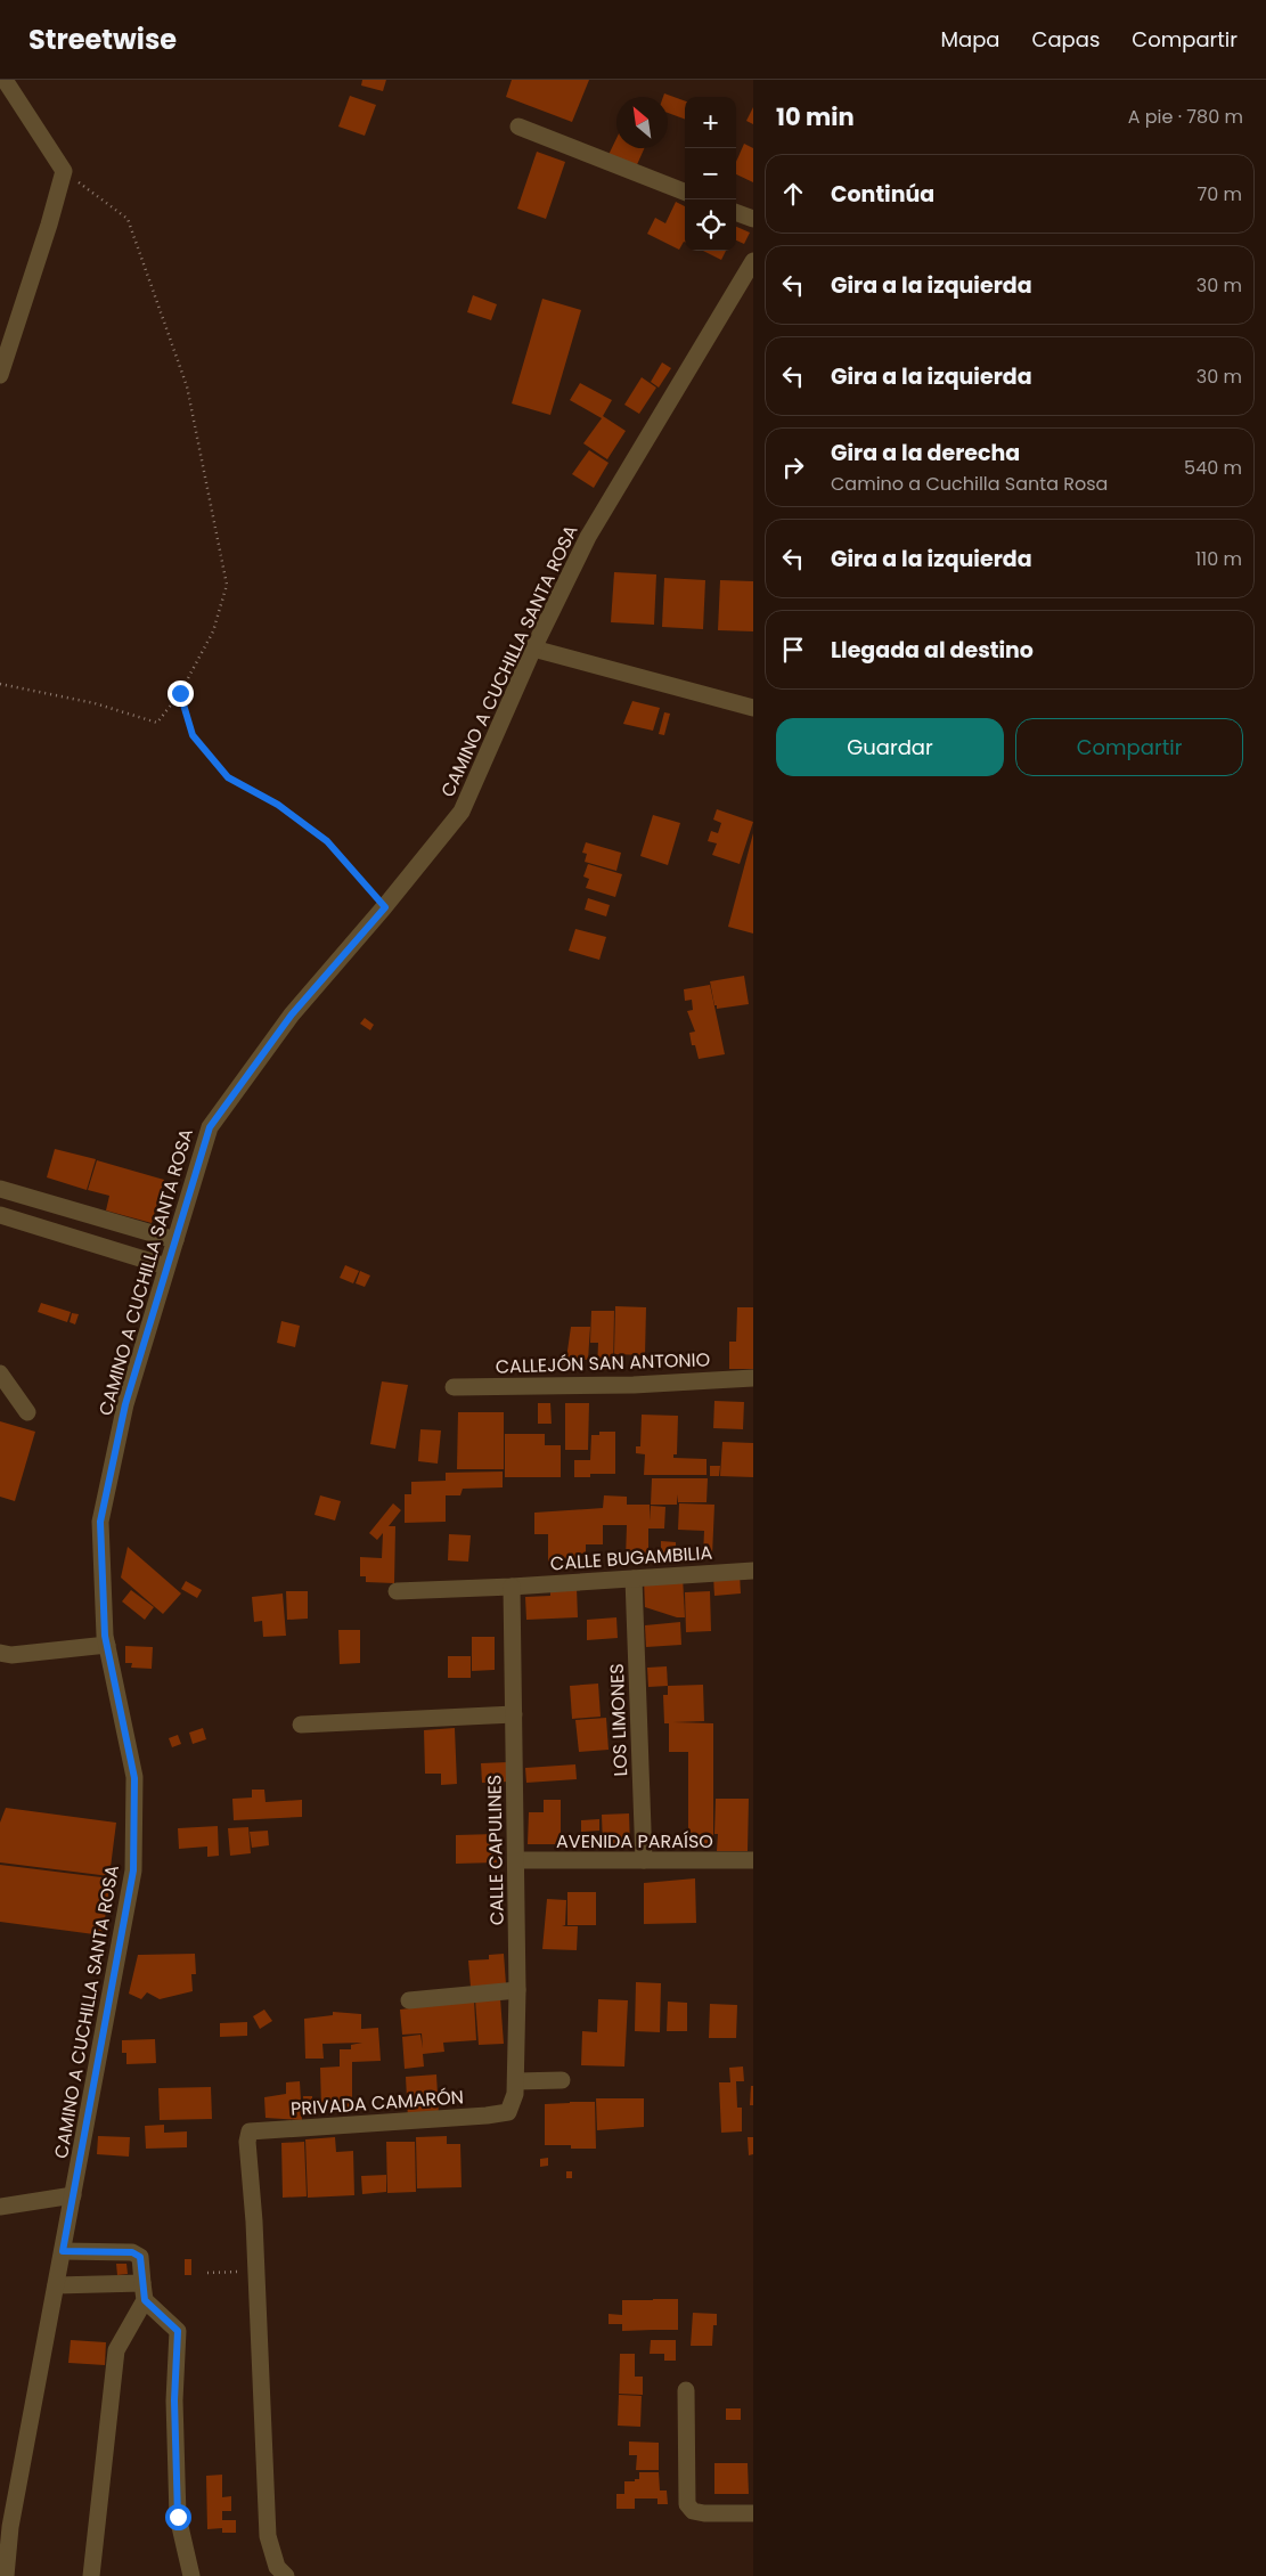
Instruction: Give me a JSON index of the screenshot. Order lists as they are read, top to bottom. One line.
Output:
{"streets":{"street":["CAMINO A CUCHILLA SANTA ROSA","CALLEJÓN SAN ANTONIO","CALLE BUGAMBILIA","LOS LIMONES","AVENIDA PARAÍSO","CALLE CAPULINES","PRIVADA CAMARÓN"]},"crossings":[["CALLE BUGAMBILIA","LOS LIMONES"],["CALLE BUGAMBILIA","CALLE CAPULINES"],["LOS LIMONES","AVENIDA PARAÍSO"],["AVENIDA PARAÍSO","CALLE CAPULINES"],["CALLE CAPULINES","PRIVADA CAMARÓN"]],"north":"top left","page":{"header":"Streetwise","nav":["Mapa","Capas","Compartir"],"heading":["10 min","A pie · 780 m"],"map_buttons":["+","−"],"list":[["Continúa","70 m"],["Gira a la izquierda","30 m"],["Gira a la izquierda","30 m"],["Gira a la derecha","Camino a Cuchilla Santa Rosa","540 m"],["Gira a la izquierda","110 m"],"Llegada al destino"],"buttons":["Guardar","Compartir"]}}
